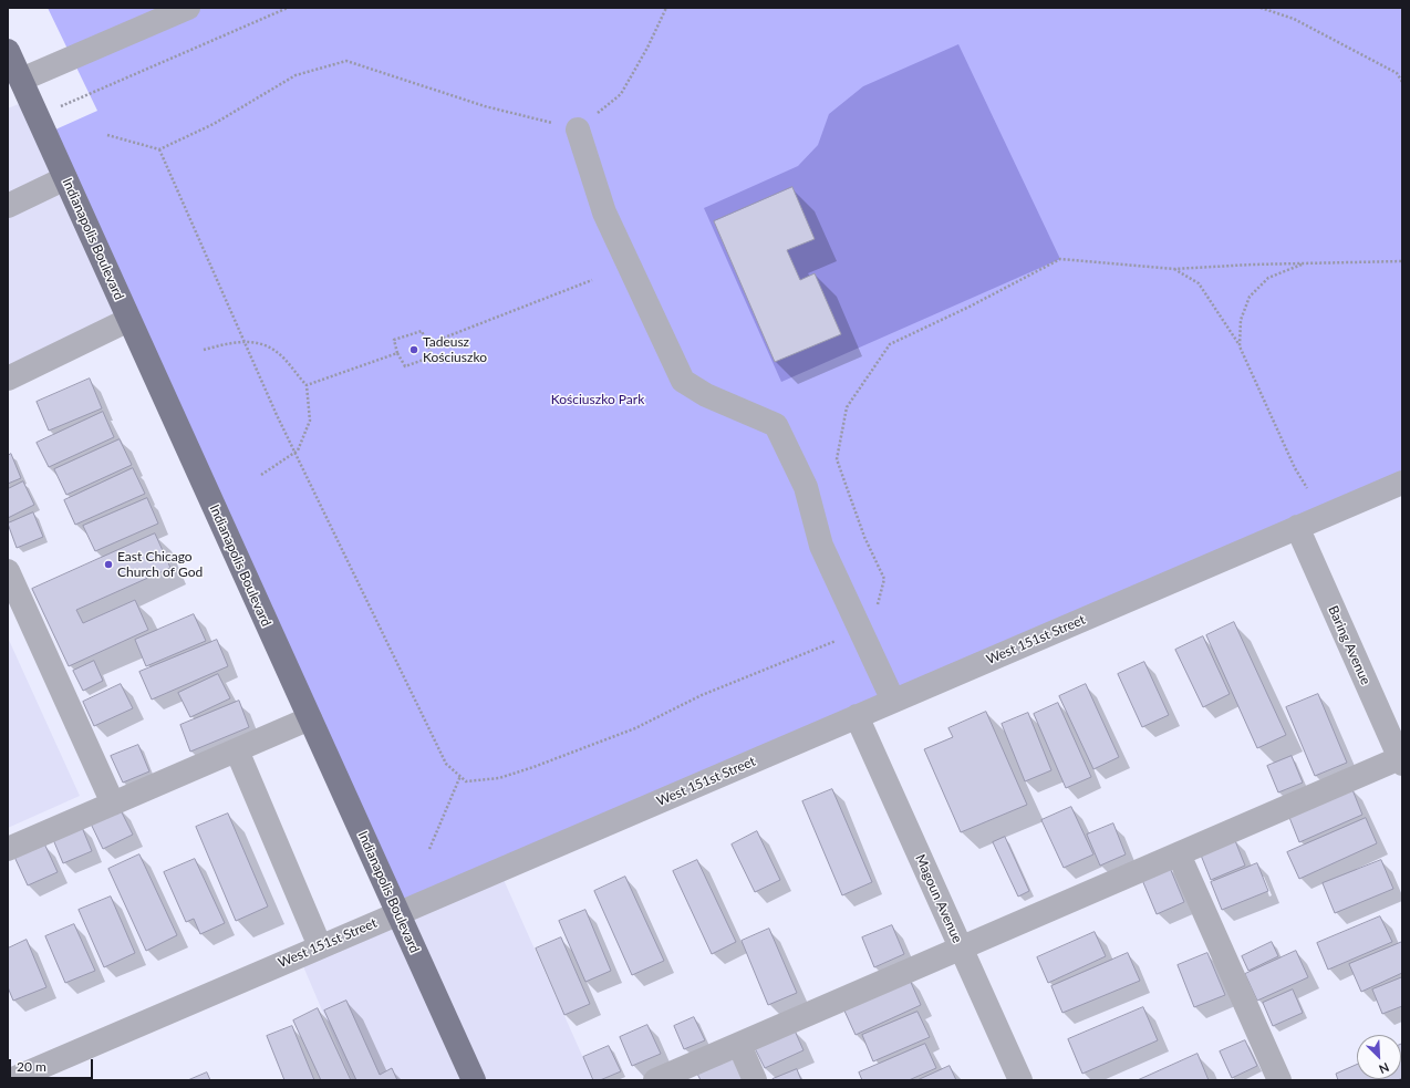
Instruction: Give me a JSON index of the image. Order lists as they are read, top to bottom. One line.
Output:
{"streets":{"main road":["Indianapolis Boulevard"],"street":["West 151st Street","Baring Avenue","Magoun Avenue"]},"crossings":[["Indianapolis Boulevard","West 151st Street"],["West 151st Street","Baring Avenue"],["West 151st Street","Magoun Avenue"]],"parks":["Kościuszko Park"],"places":["Tadeusz Kościuszko","East Chicago Church of God"],"scale_bar":"20 m","north":"bottom right"}
